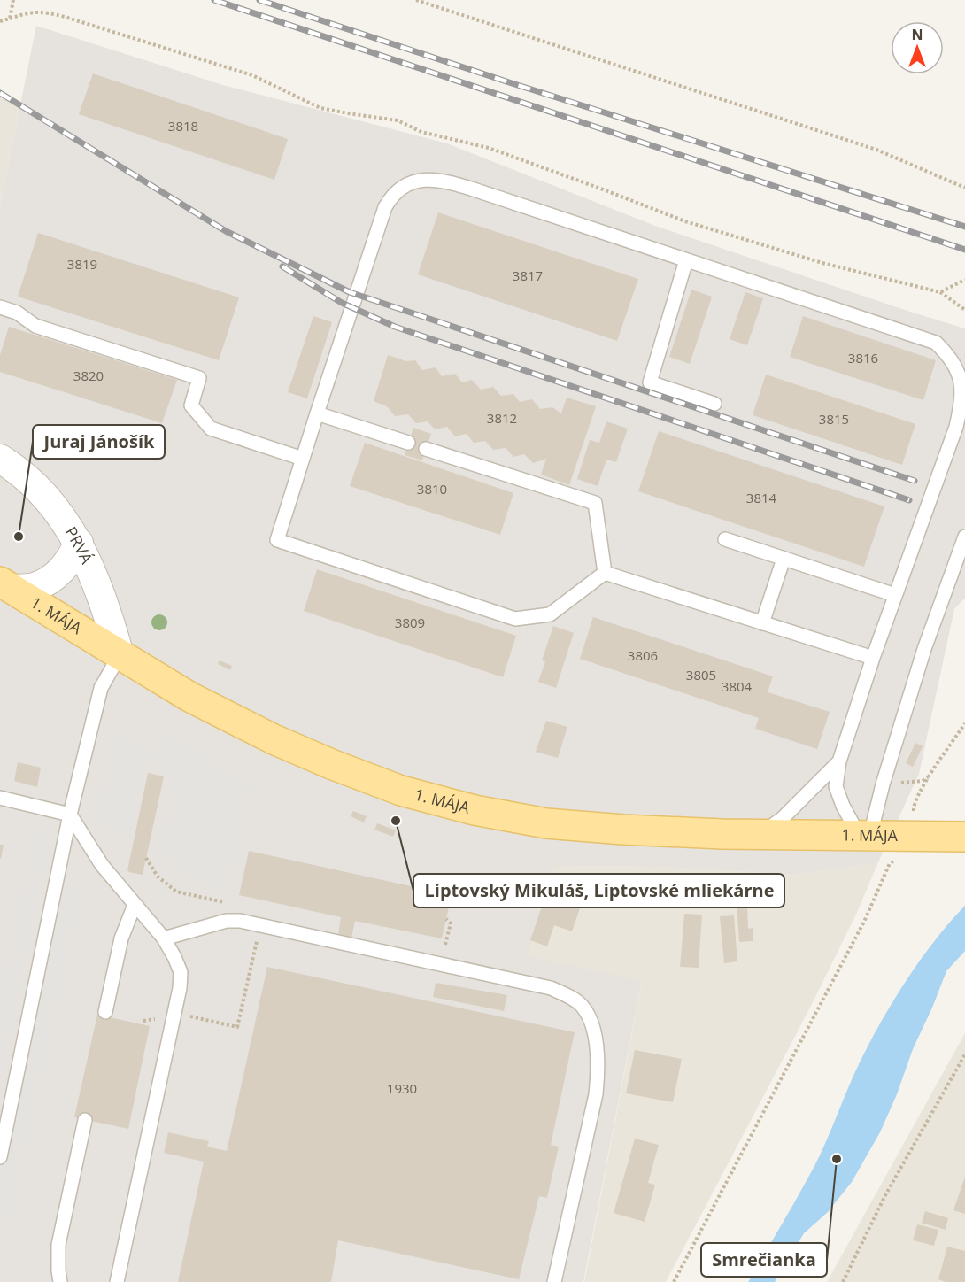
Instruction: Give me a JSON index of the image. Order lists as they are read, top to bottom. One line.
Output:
{"streets":{"main road":["1. MÁJA"],"street":["PRVÁ"]},"crossings":[["PRVÁ","1. MÁJA"]],"places":["Juraj Jánošík","Liptovský Mikuláš, Liptovské mliekárne","Smrečianka"],"house_numbers":["3818","3819","3817","3816","3820","3812","3815","3810","3814","3809","3806","3805","3804","1930"],"north":"top"}
